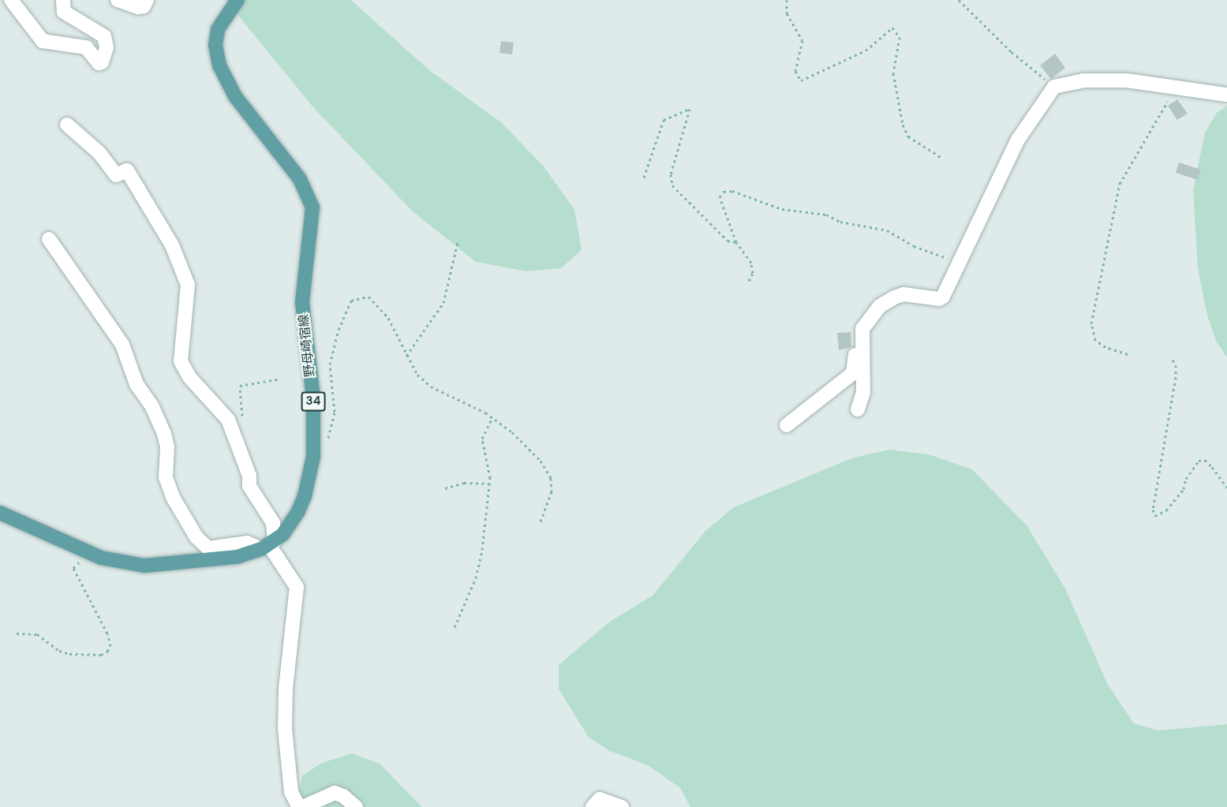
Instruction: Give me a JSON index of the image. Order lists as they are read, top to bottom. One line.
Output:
{"streets":{"main road":["野母崎宿線","34"]}}
